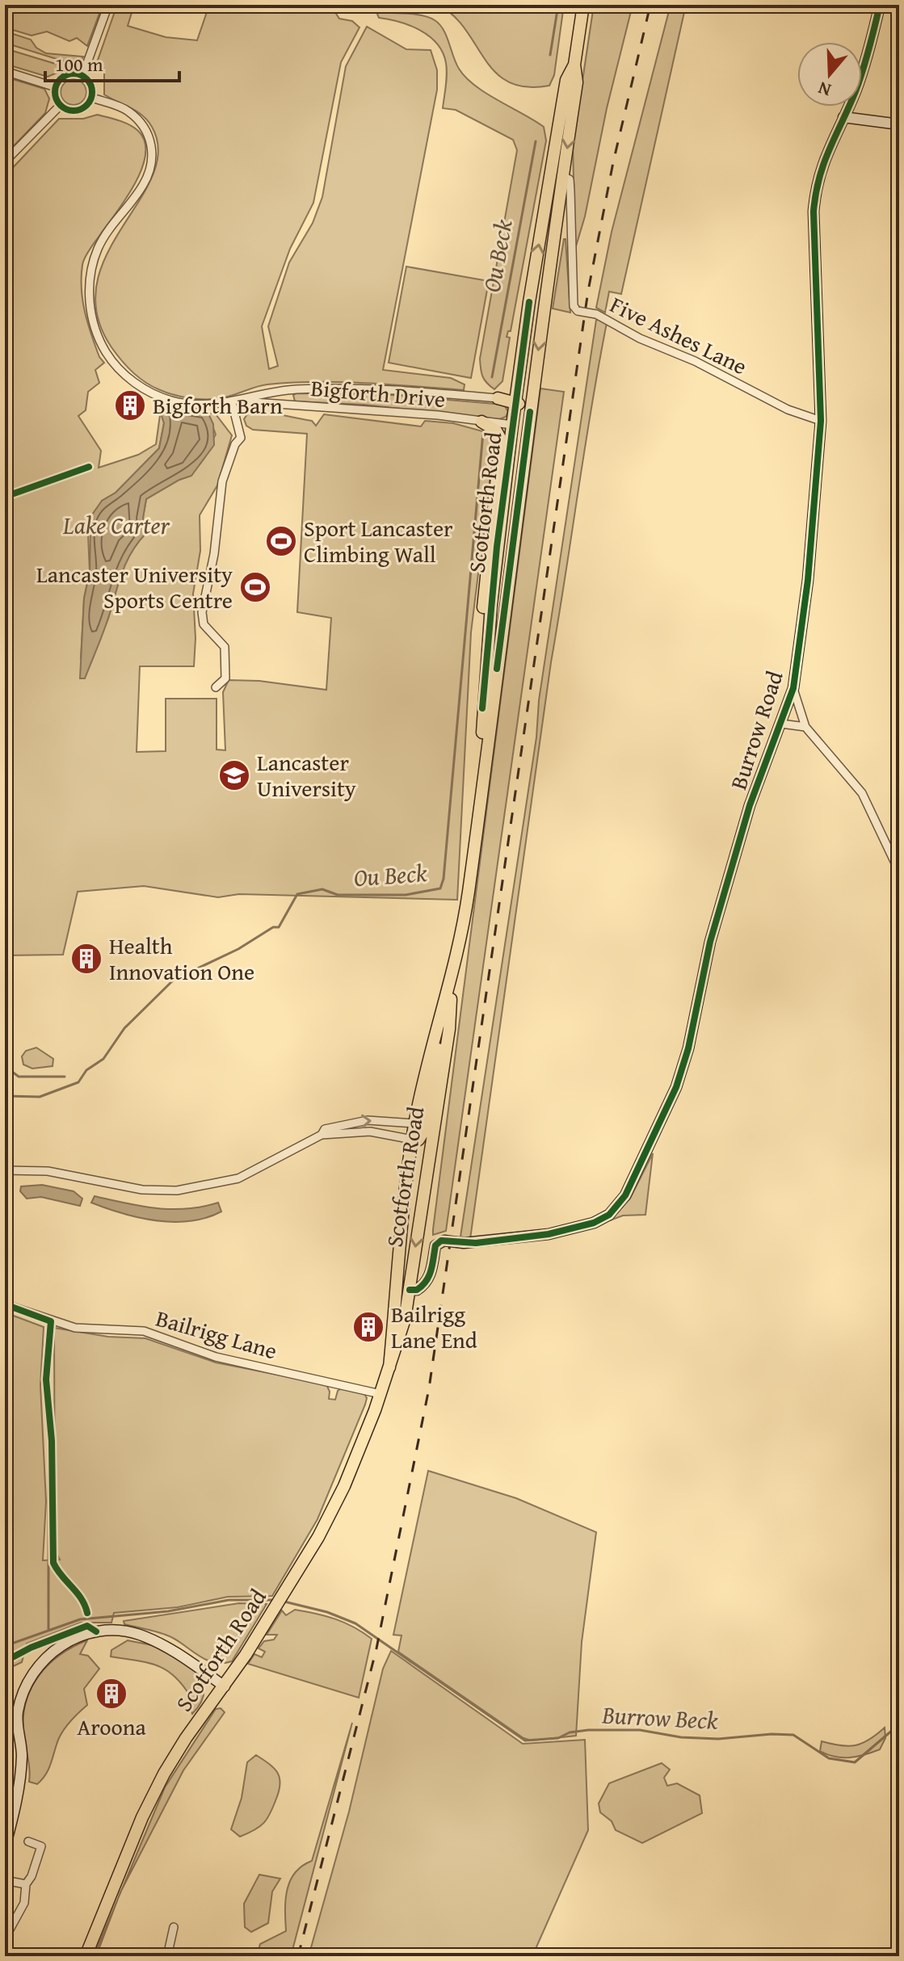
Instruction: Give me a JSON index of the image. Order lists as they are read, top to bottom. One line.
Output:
{"streets":{"main road":["Scotforth Road"],"street":["Five Ashes Lane","Bigforth Drive","Burrow Road","Bailrigg Lane"]},"crossings":[["Five Ashes Lane","Scotforth Road"],["Five Ashes Lane","Burrow Road"],["Bigforth Drive","Scotforth Road"],["Scotforth Road","Burrow Road"],["Scotforth Road","Bailrigg Lane"]],"water":["Ou Beck","Lake Carter","Burrow Beck"],"places":{"building":["Bigforth Barn","Health Innovation One","Bailrigg Lane End","Aroona"],"sports":["Sport Lancaster Climbing Wall","Lancaster University Sports Centre"],"school or university":["Lancaster University"]},"scale_bar":"100 m","north":"bottom"}
